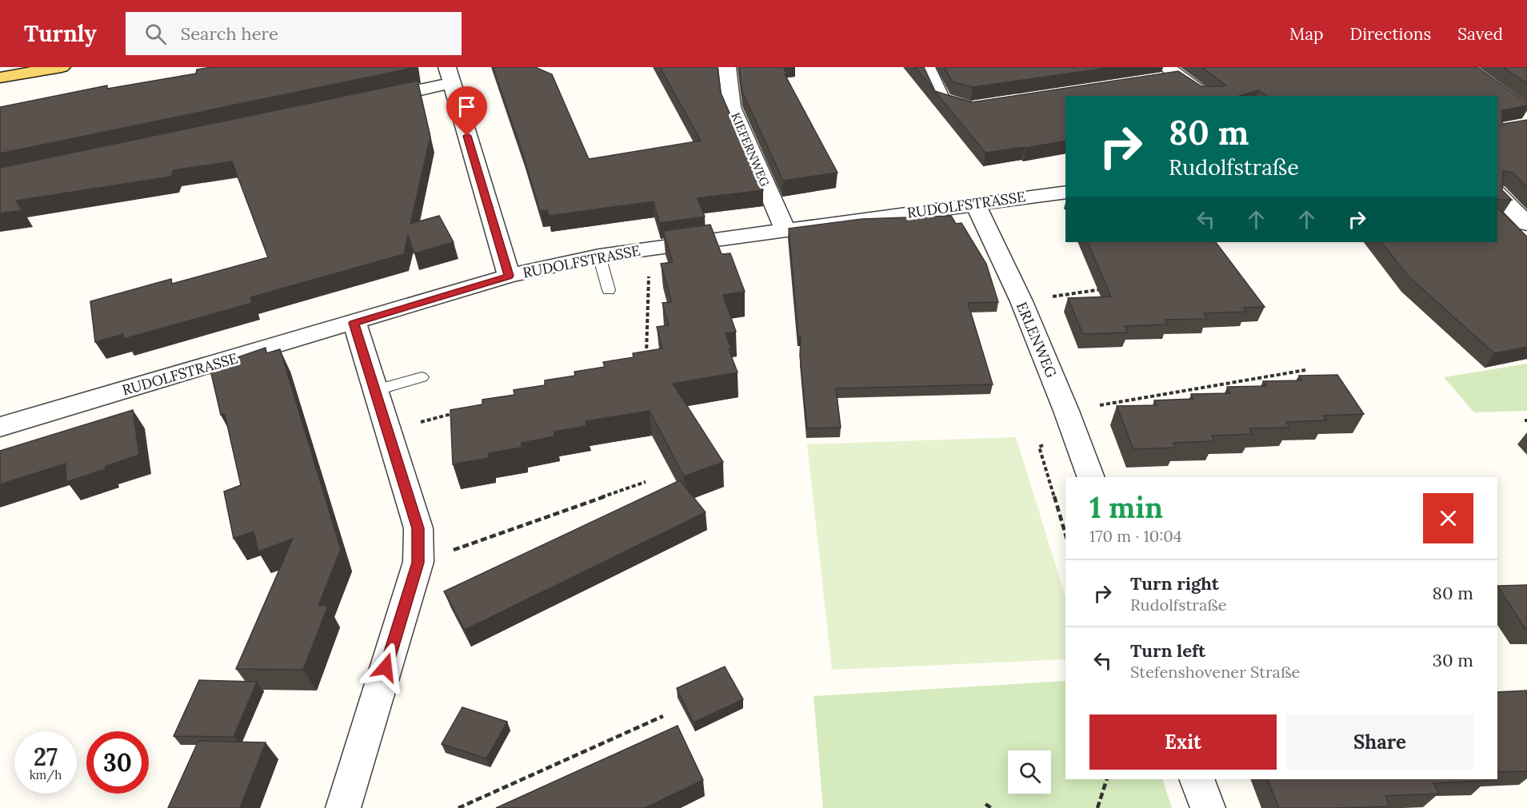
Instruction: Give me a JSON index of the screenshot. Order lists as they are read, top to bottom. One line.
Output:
{"streets":{"street":["KIEFERNWEG","RUDOLFSTRASSE","ERLENWEG"]},"crossings":[["KIEFERNWEG","RUDOLFSTRASSE"],["RUDOLFSTRASSE","ERLENWEG"]],"page":{"header":"Turnly","search":"Search here","nav":["Map","Directions","Saved"],"turn":["80 m","Rudolfstraße"],"heading":["1 min","170 m · 10:04"],"list":[{"name":"Turn right","note":"Rudolfstraße","value":"80 m"},{"name":"Turn left","note":"Stefenshovener Straße","value":"30 m"}],"buttons":["Exit","Share"],"speed":"27 km/h","limit":"30"}}
